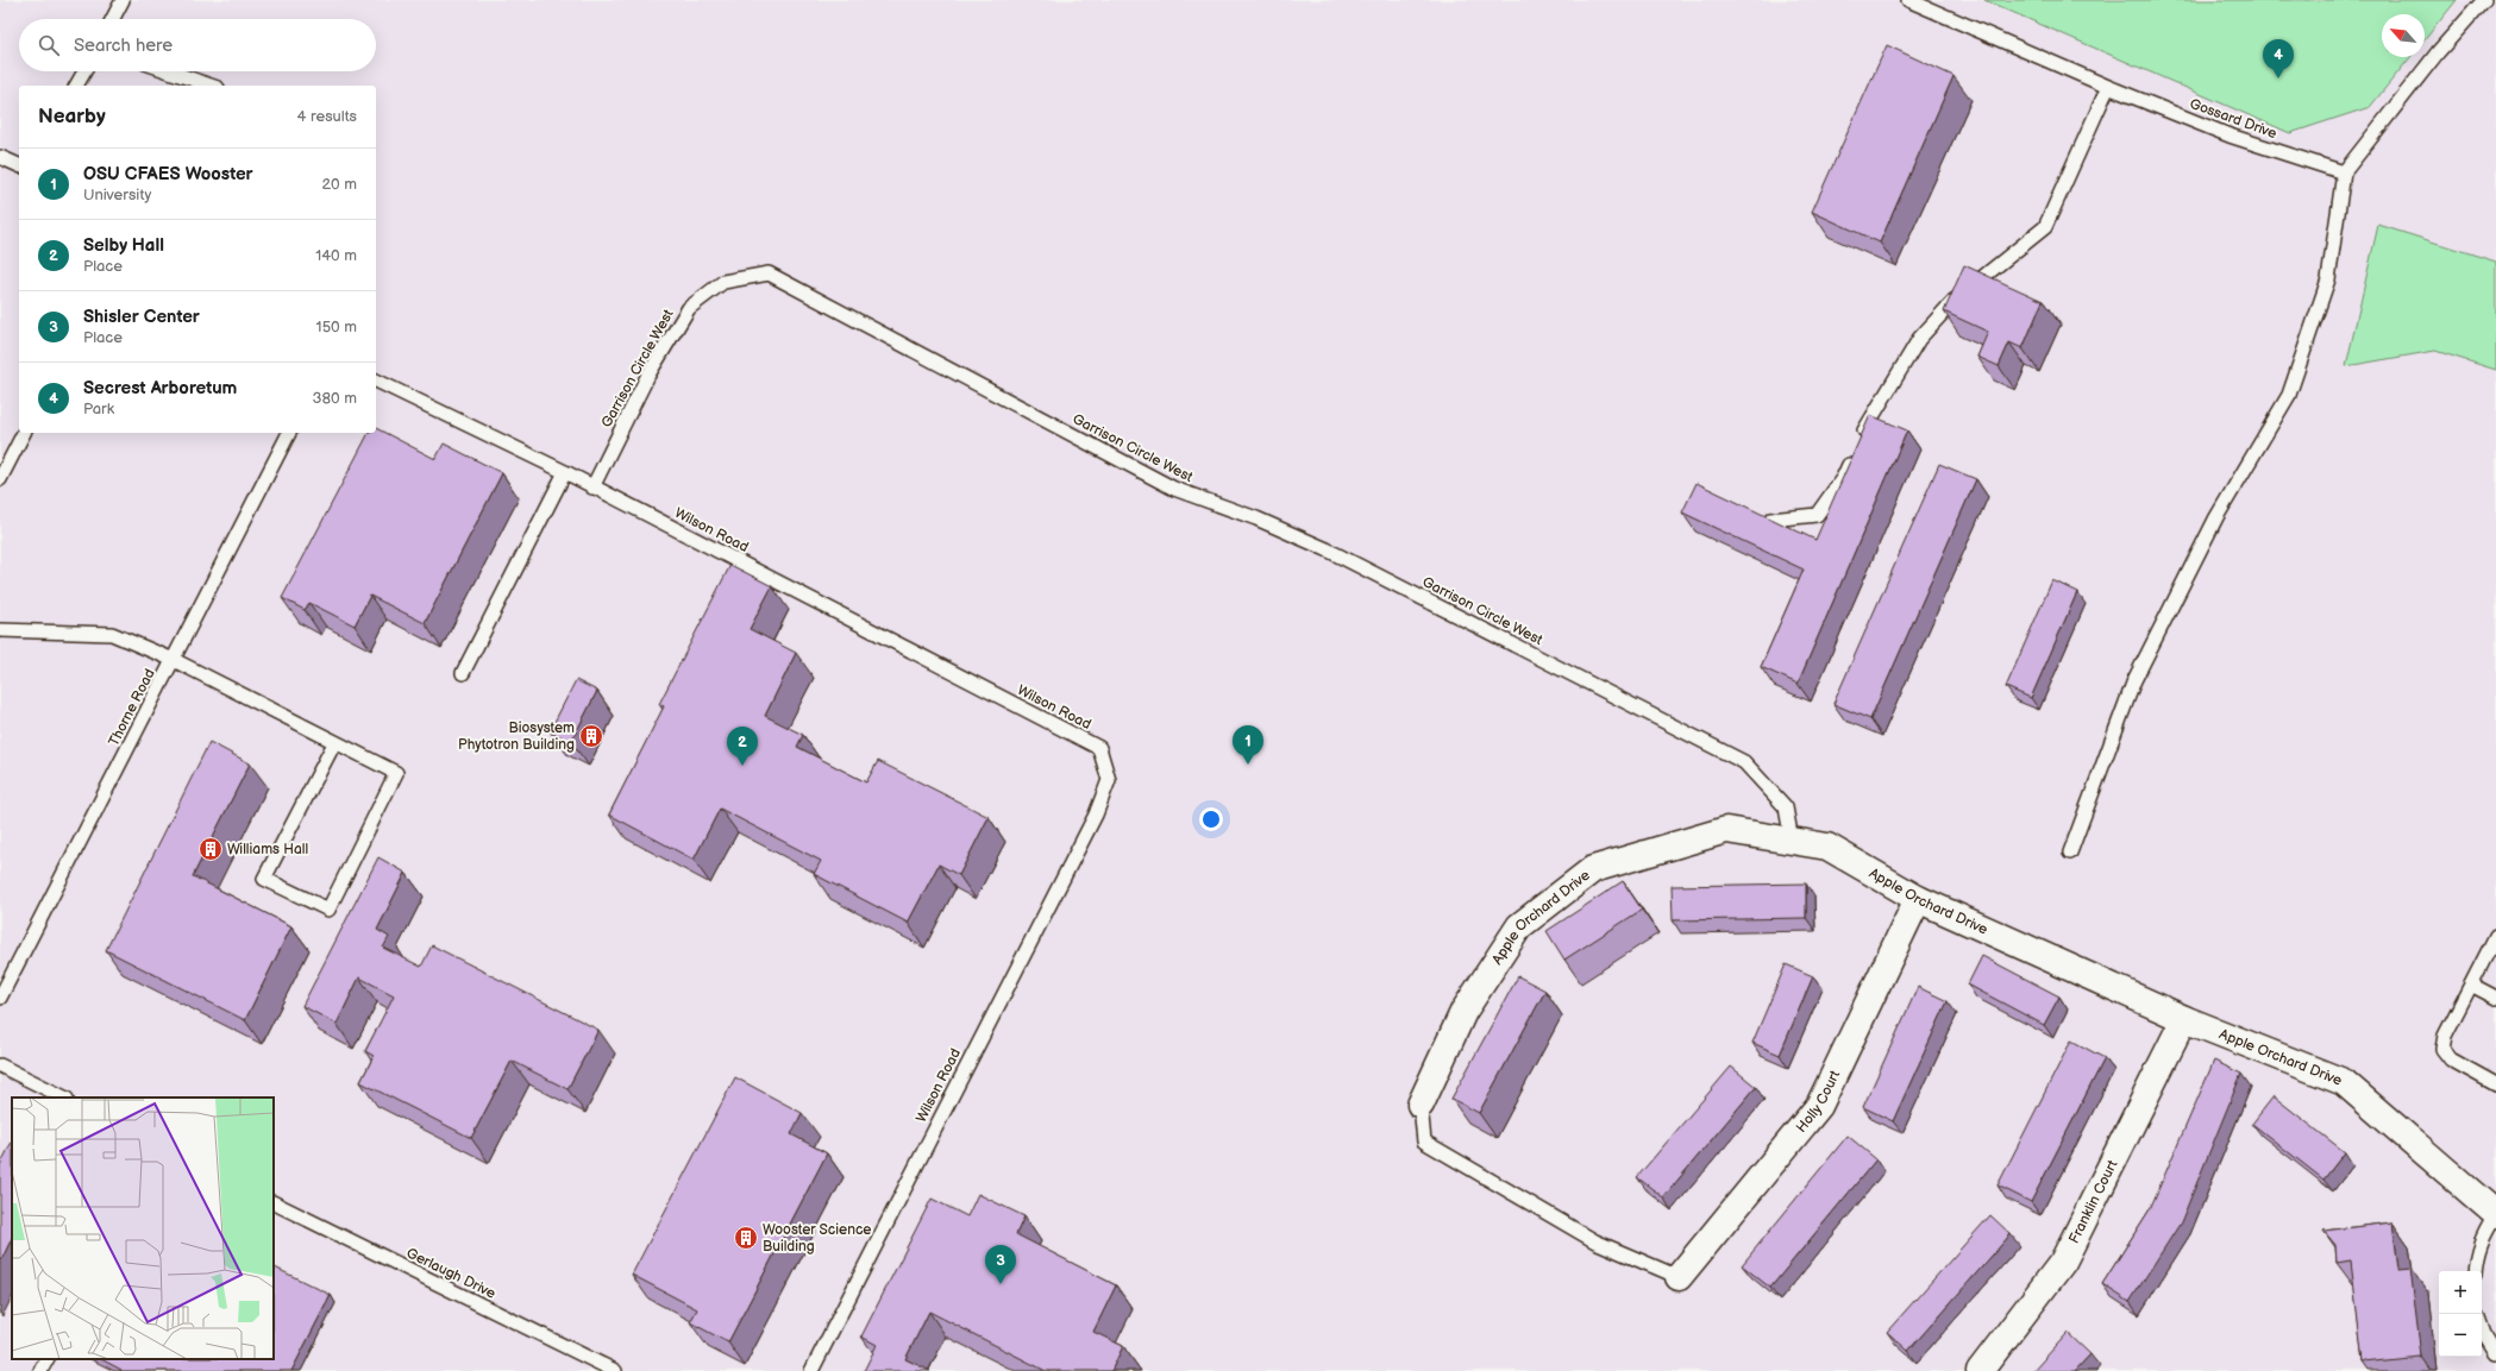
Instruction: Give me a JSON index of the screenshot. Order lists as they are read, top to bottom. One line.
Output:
{"streets":{"street":["Apple Orchard Drive","Holly Court","Franklin Court"],"lane":["Gossard Drive","Garrison Circle West","Wilson Road","Thorne Road","Gerlaugh Drive"]},"crossings":[["Garrison Circle West","Wilson Road"],["Garrison Circle West","Apple Orchard Drive"],["Apple Orchard Drive","Holly Court"],["Apple Orchard Drive","Franklin Court"]],"places":{"building":["Biosystem Phytotron Building","Williams Hall","Wooster Science Building"]},"north":"top left","page":{"search":"Search here","pins":["4","1","2","3"],"heading":["Nearby","4 results"],"list":[{"mark":"1","name":"OSU CFAES Wooster","note":"University","value":"20 m"},{"mark":"2","name":"Selby Hall","note":"Place","value":"140 m"},{"mark":"3","name":"Shisler Center","note":"Place","value":"150 m"},{"mark":"4","name":"Secrest Arboretum","note":"Park","value":"380 m"}],"map_buttons":["+","−"]}}
